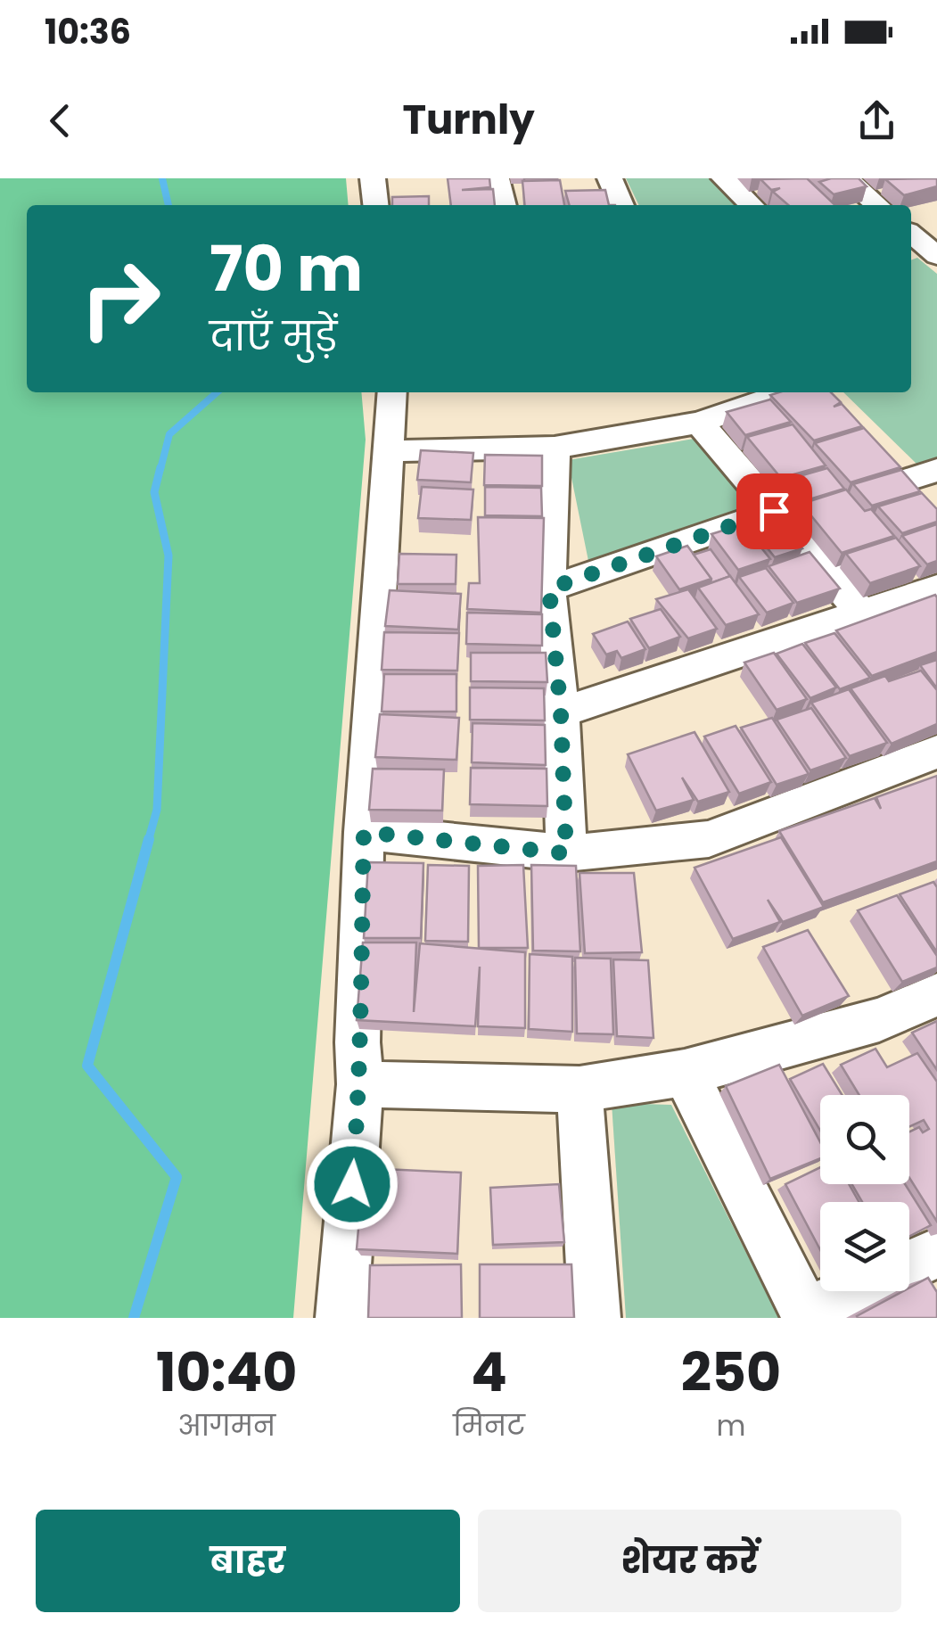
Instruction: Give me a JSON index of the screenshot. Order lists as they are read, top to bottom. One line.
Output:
{"page":{"status":"10:36","header":"Turnly","turn":["70 m","दाएँ मुड़ें"],"eta":["10:40","आगमन","4","मिनट","250","m"],"buttons":["बाहर","शेयर करें"]}}
